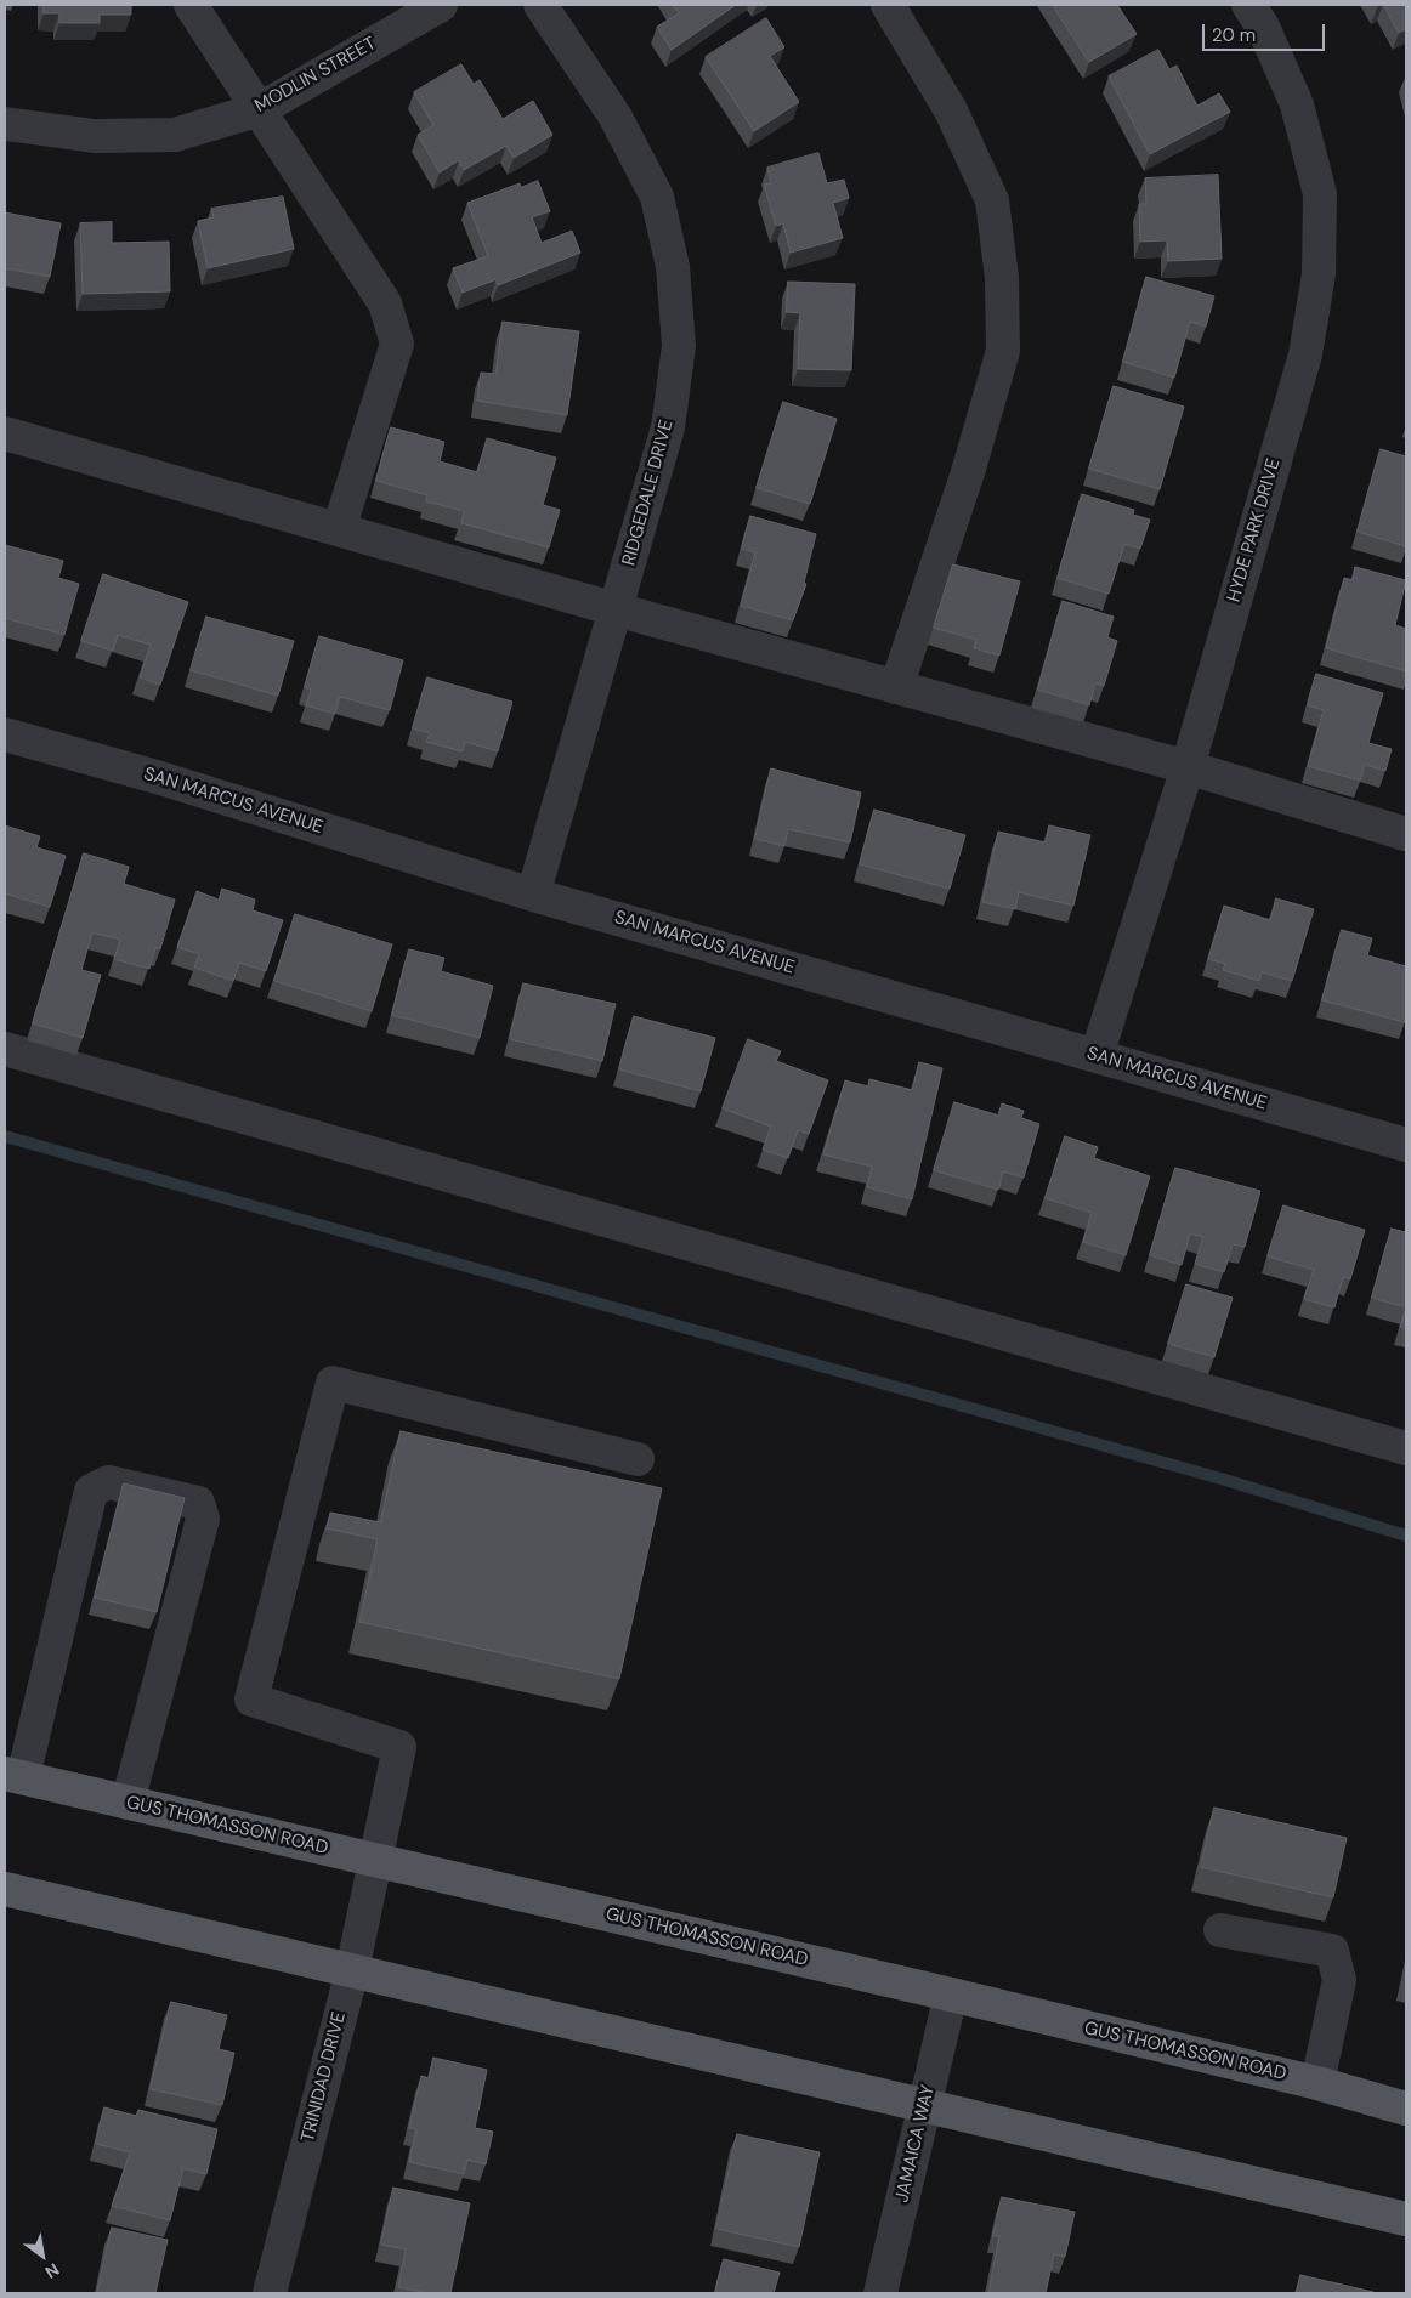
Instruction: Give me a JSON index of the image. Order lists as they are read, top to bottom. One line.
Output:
{"streets":{"main road":["GUS THOMASSON ROAD"],"street":["MODLIN STREET","RIDGEDALE DRIVE","HYDE PARK DRIVE","SAN MARCUS AVENUE","TRINIDAD DRIVE","JAMAICA WAY"]},"crossings":[["RIDGEDALE DRIVE","SAN MARCUS AVENUE"],["HYDE PARK DRIVE","SAN MARCUS AVENUE"],["GUS THOMASSON ROAD","TRINIDAD DRIVE"],["GUS THOMASSON ROAD","JAMAICA WAY"]],"scale_bar":"20 m","north":"bottom right"}
